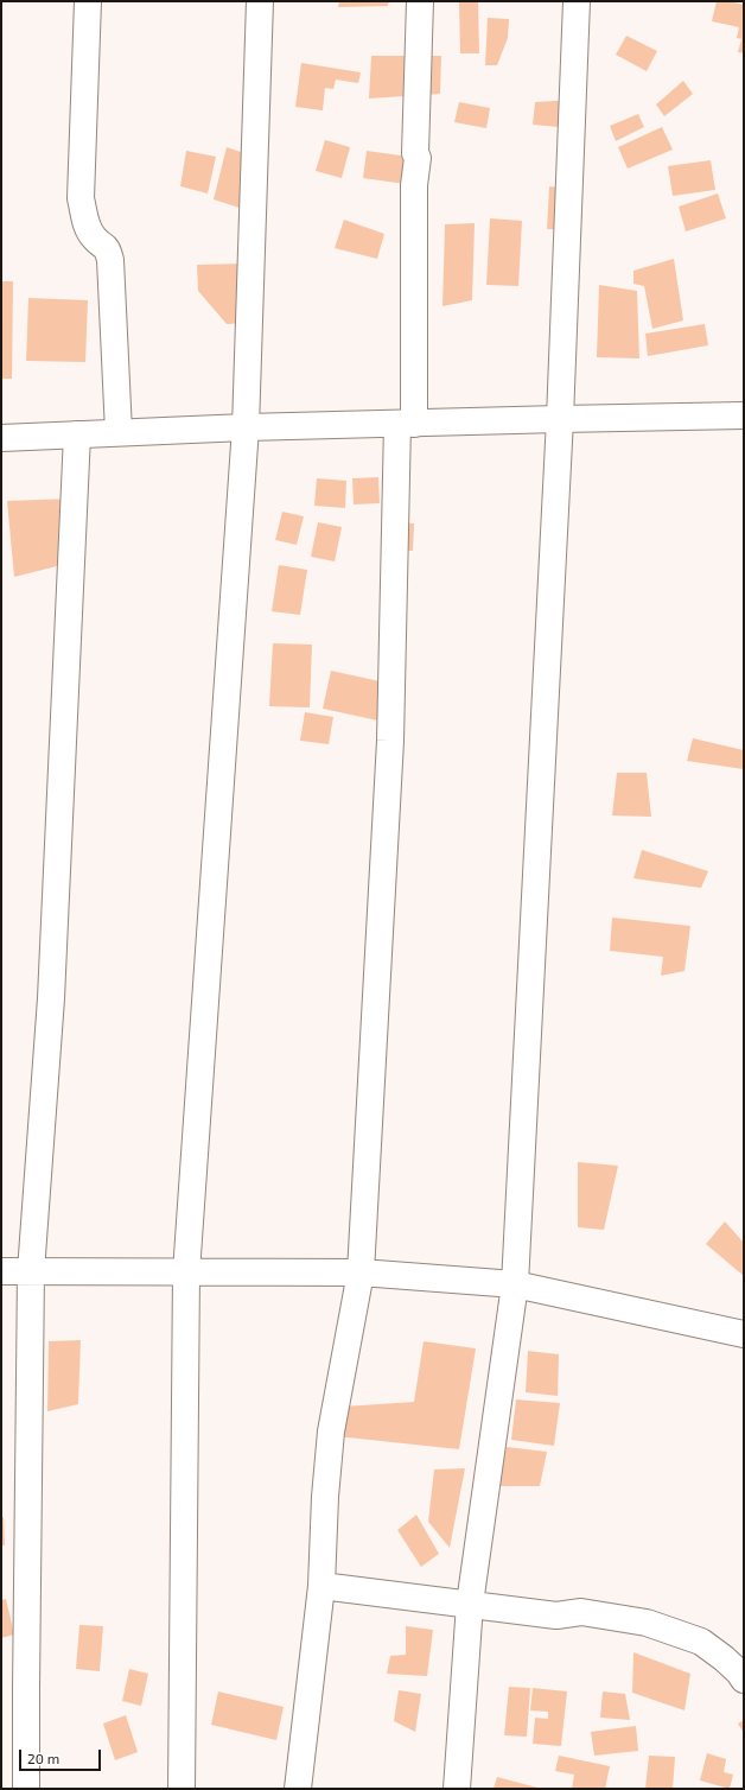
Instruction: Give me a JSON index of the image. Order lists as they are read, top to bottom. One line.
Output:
{"scale_bar":"20 m"}
